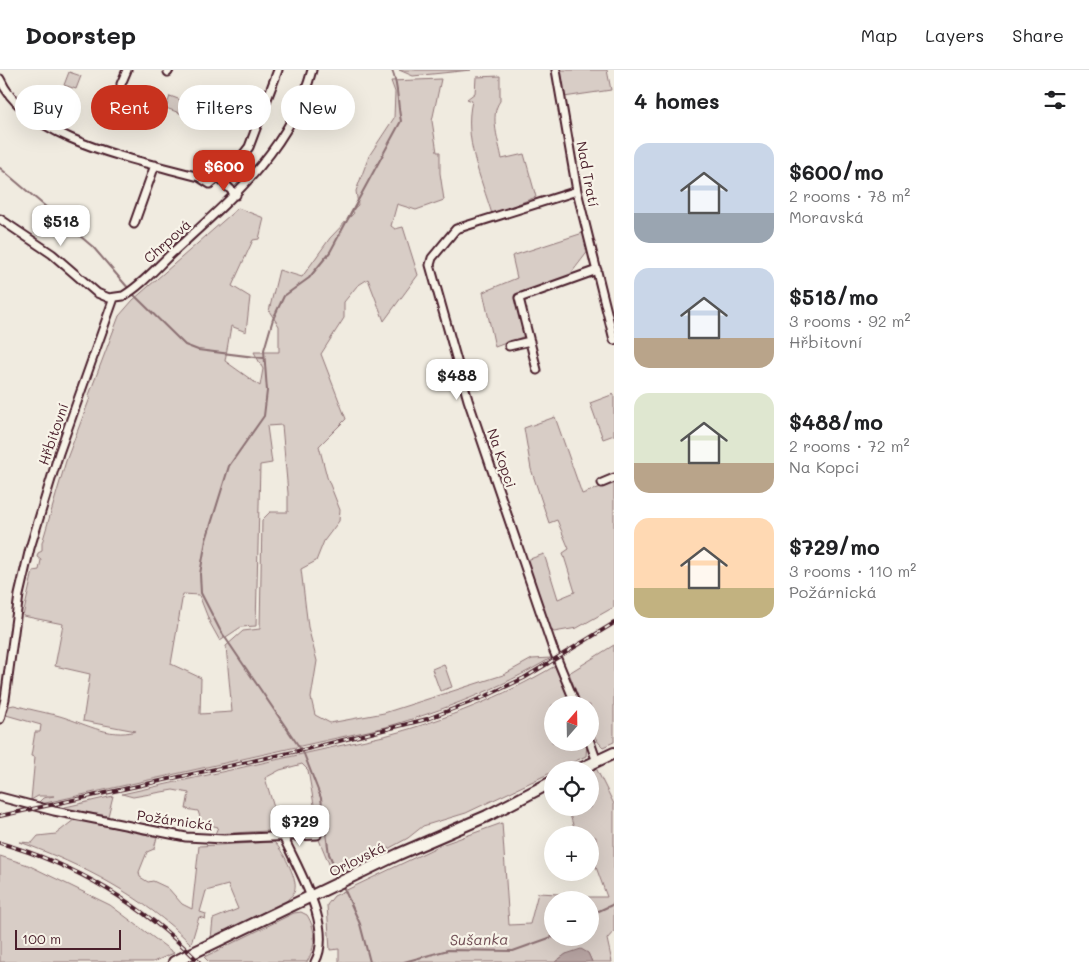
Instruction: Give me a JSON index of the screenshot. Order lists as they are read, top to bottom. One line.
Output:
{"streets":{"main road":["Orlovská"],"street":["Nad Tratí","Chrpová","Hřbitovní","Na Kopci","Požárnická"]},"crossings":[["Nad Tratí","Na Kopci"],["Chrpová","Hřbitovní"]],"water":["Sušanka"],"scale_bar":"100 m","north":"top","page":{"header":"Doorstep","nav":["Map","Layers","Share"],"heading":"4 homes","chip":["Buy","Rent","Filters","New"],"list":[{"name":"$600/mo","note":"2 rooms · 78 m² · Moravská"},{"name":"$518/mo","note":"3 rooms · 92 m² · Hřbitovní"},{"name":"$488/mo","note":"2 rooms · 72 m² · Na Kopci"},{"name":"$729/mo","note":"3 rooms · 110 m² · Požárnická"}],"price":["$600","$518","$488","$729"],"map_buttons":["+","−"],"scale":"100 m"}}
